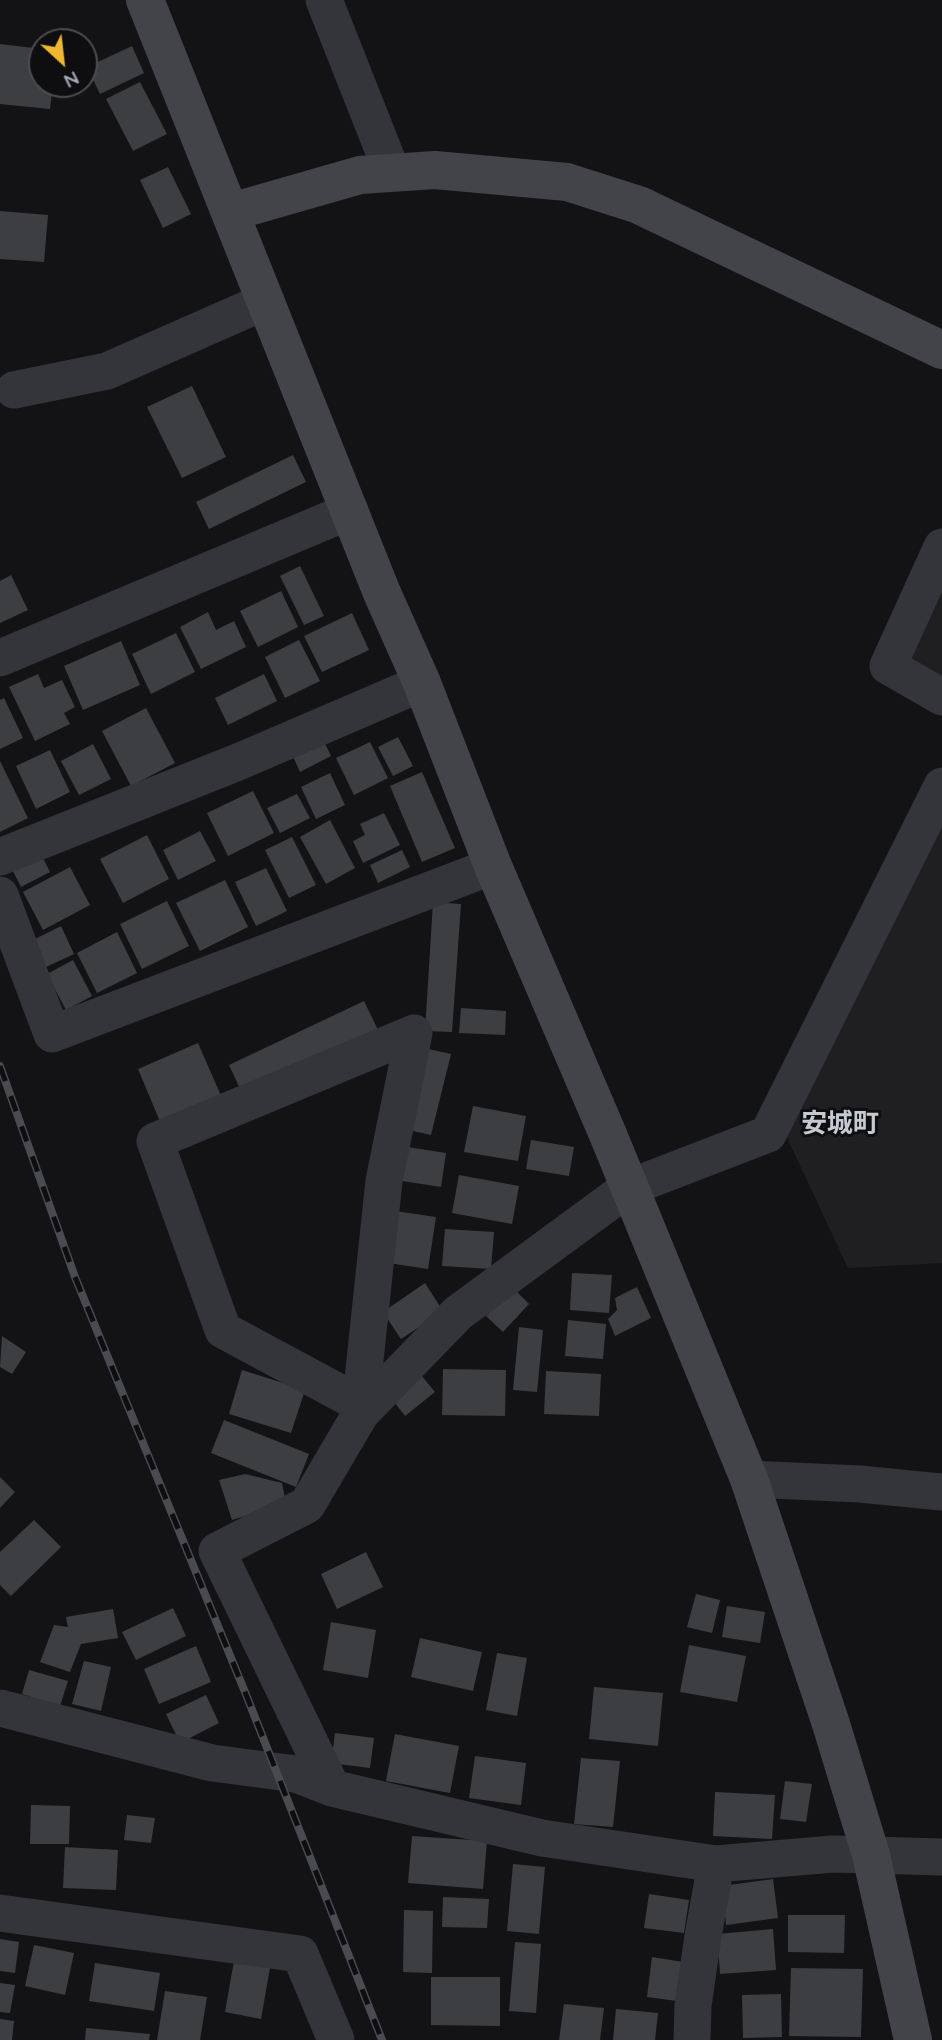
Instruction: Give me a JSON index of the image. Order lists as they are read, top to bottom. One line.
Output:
{"districts":["安城町"],"north":"bottom right"}
